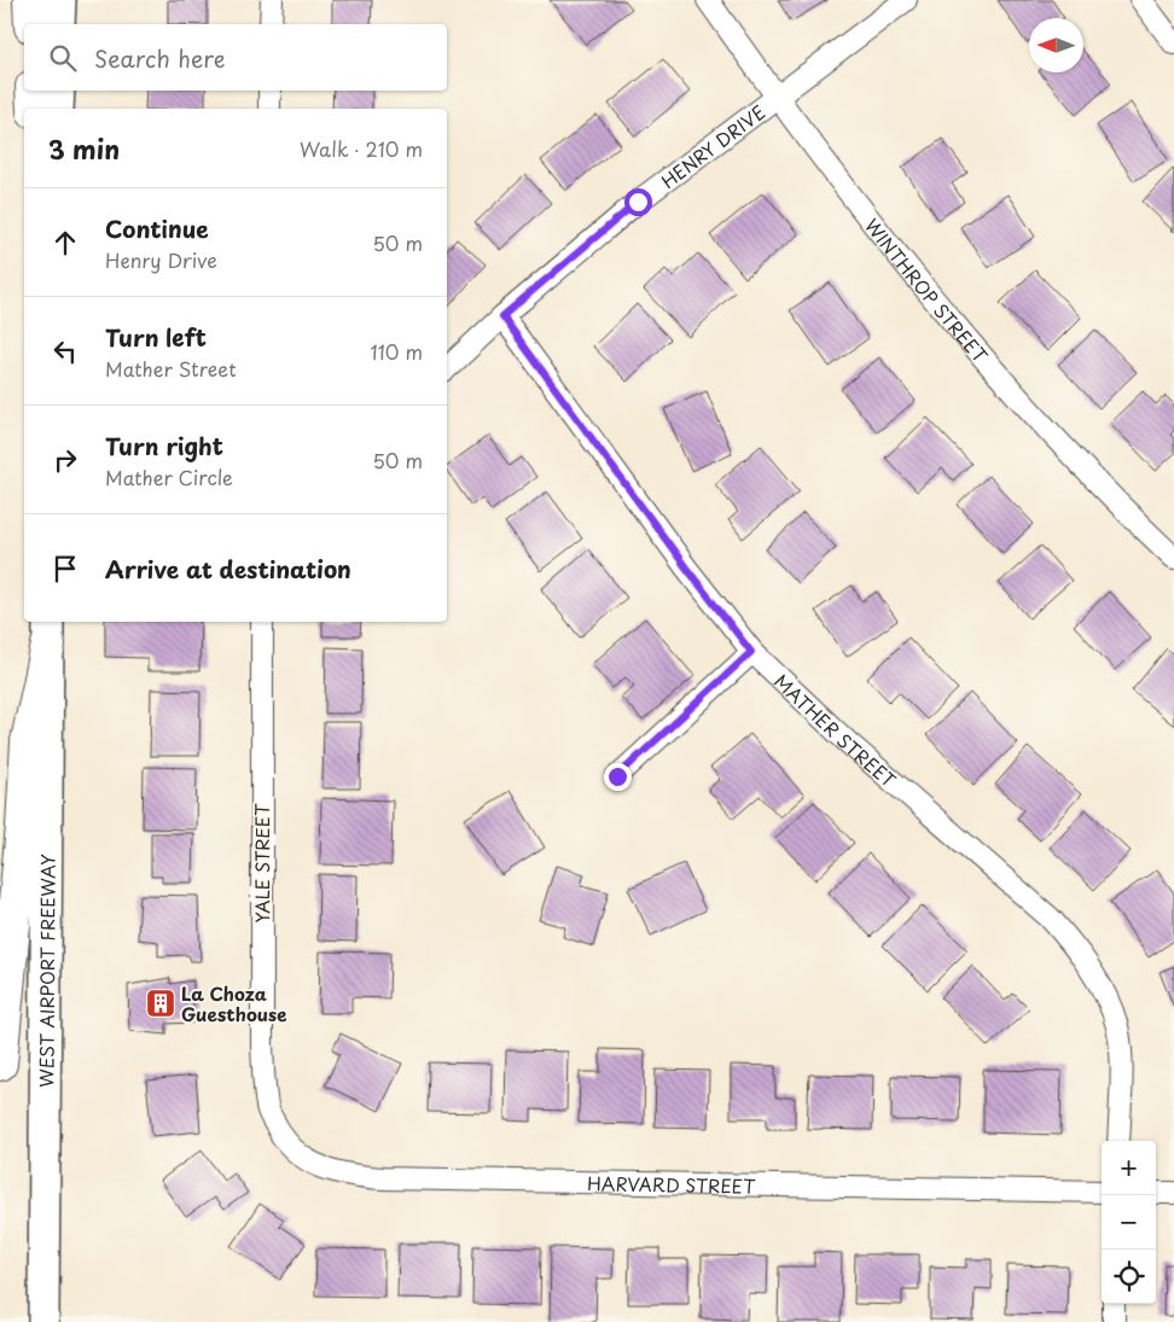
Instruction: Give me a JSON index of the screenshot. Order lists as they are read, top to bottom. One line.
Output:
{"streets":{"street":["HENRY DRIVE","WINTHROP STREET","MATHER STREET","YALE STREET","WEST AIRPORT FREEWAY","HARVARD STREET"]},"crossings":[["HENRY DRIVE","WINTHROP STREET"],["HENRY DRIVE","MATHER STREET"],["YALE STREET","HARVARD STREET"]],"places":{"building":["La Choza Guesthouse"]},"north":"left","page":{"search":"Search here","heading":["3 min","Walk · 210 m"],"list":[["Continue","Henry Drive","50 m"],["Turn left","Mather Street","110 m"],["Turn right","Mather Circle","50 m"],"Arrive at destination"],"map_buttons":["+","−"]}}
